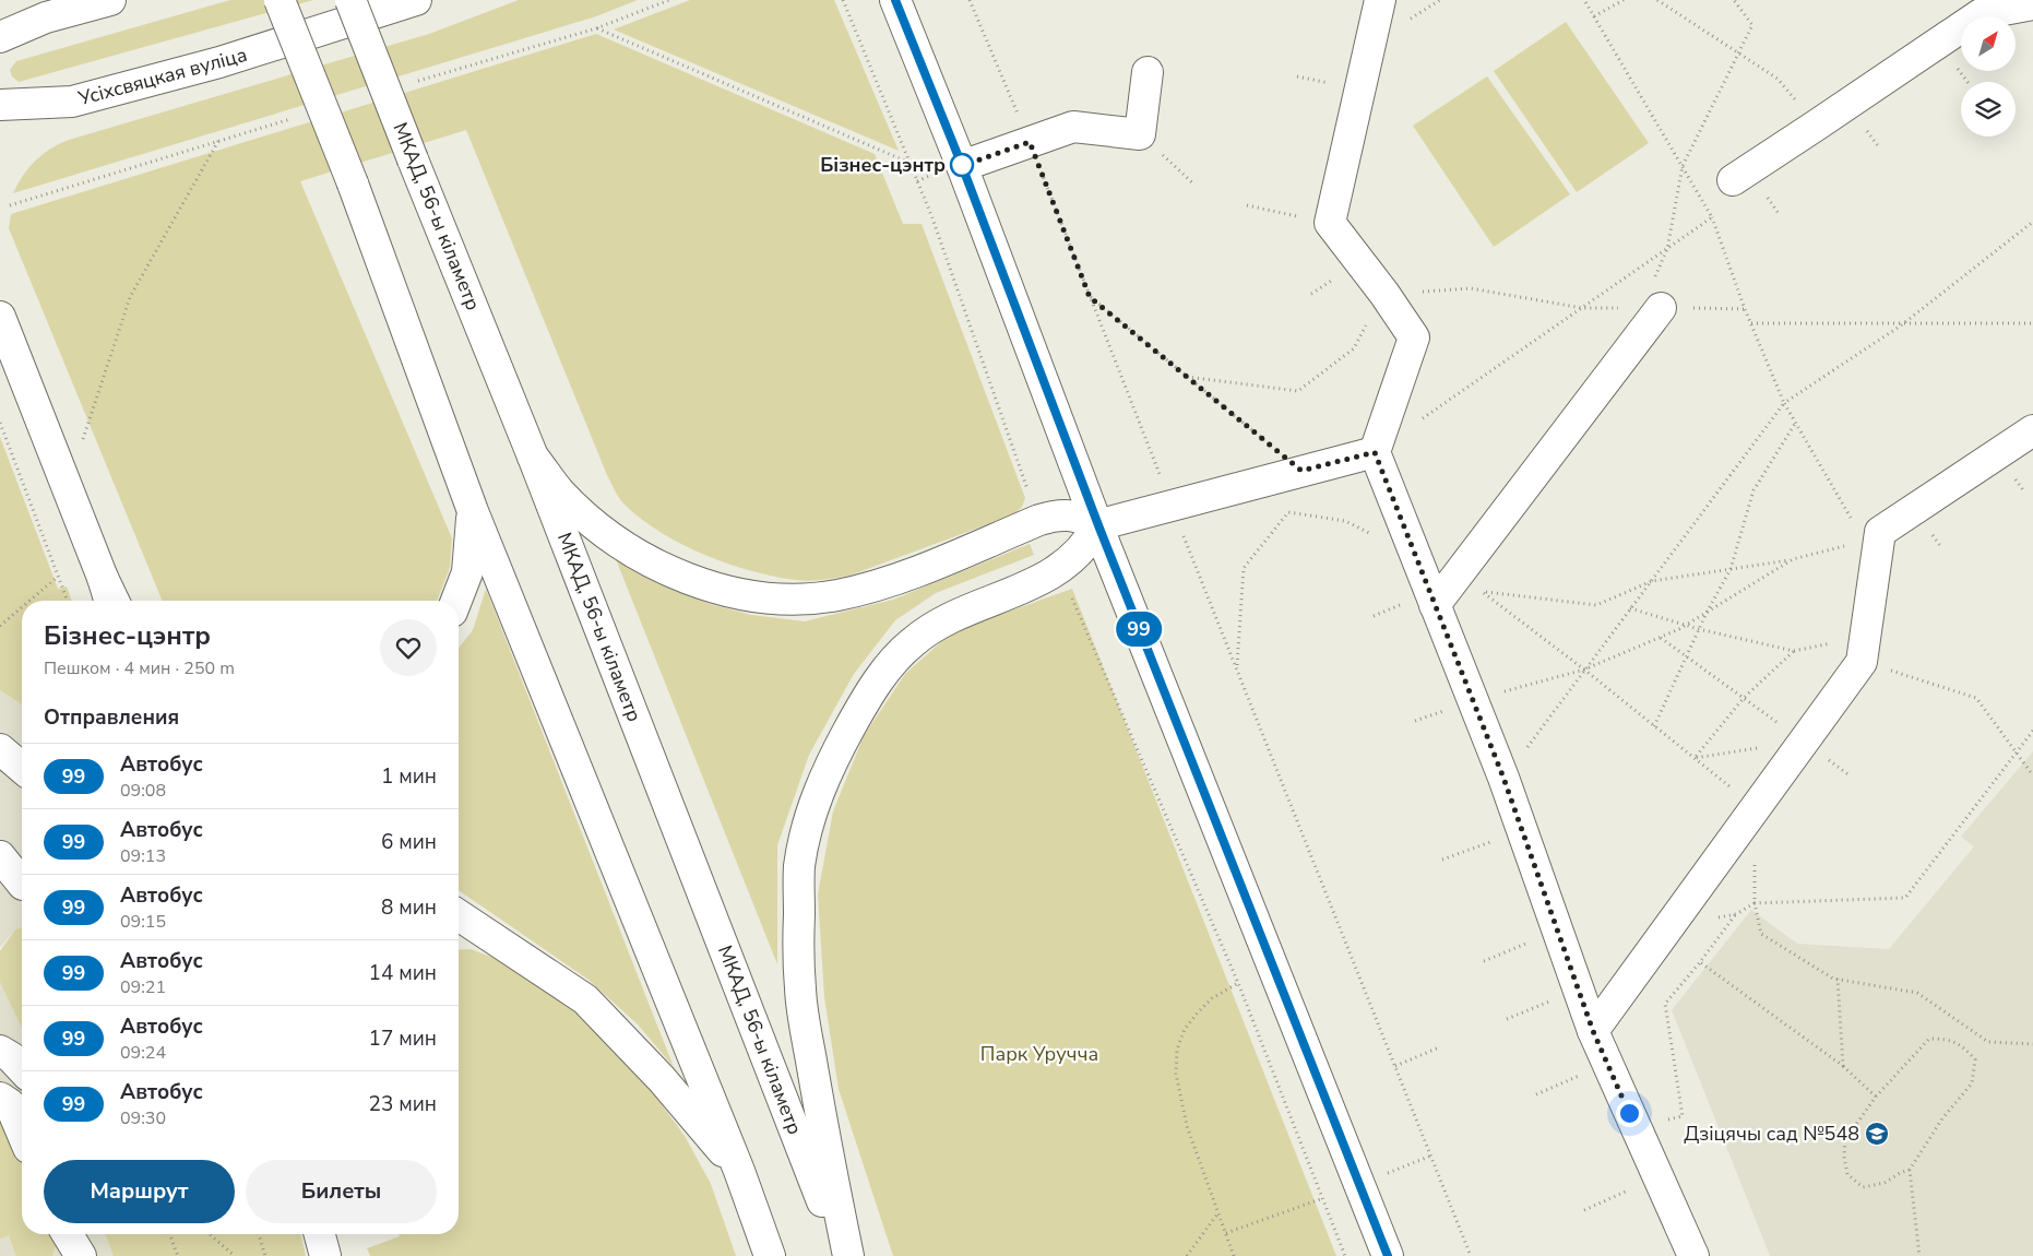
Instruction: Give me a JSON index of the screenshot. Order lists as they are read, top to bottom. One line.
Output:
{"streets":{"main road":["Усіхсвяцкая вуліца","МКАД, 56-ы кіламетр"]},"parks":["Парк Уручча"],"places":{"other":["Бізнес-цэнтр"],"school or university":["Дзіцячы сад №548"]},"lines":["bus line 99"],"north":"top right","page":{"on_map":"99","heading":[["Бізнес-цэнтр","Пешком · 4 мин · 250 m"],"Отправления"],"list":[{"mark":"99","name":"Автобус","note":"09:08","value":"1 мин"},{"mark":"99","name":"Автобус","note":"09:13","value":"6 мин"},{"mark":"99","name":"Автобус","note":"09:15","value":"8 мин"},{"mark":"99","name":"Автобус","note":"09:21","value":"14 мин"},{"mark":"99","name":"Автобус","note":"09:24","value":"17 мин"},{"mark":"99","name":"Автобус","note":"09:30","value":"23 мин"}],"buttons":["Маршрут","Билеты"]}}
